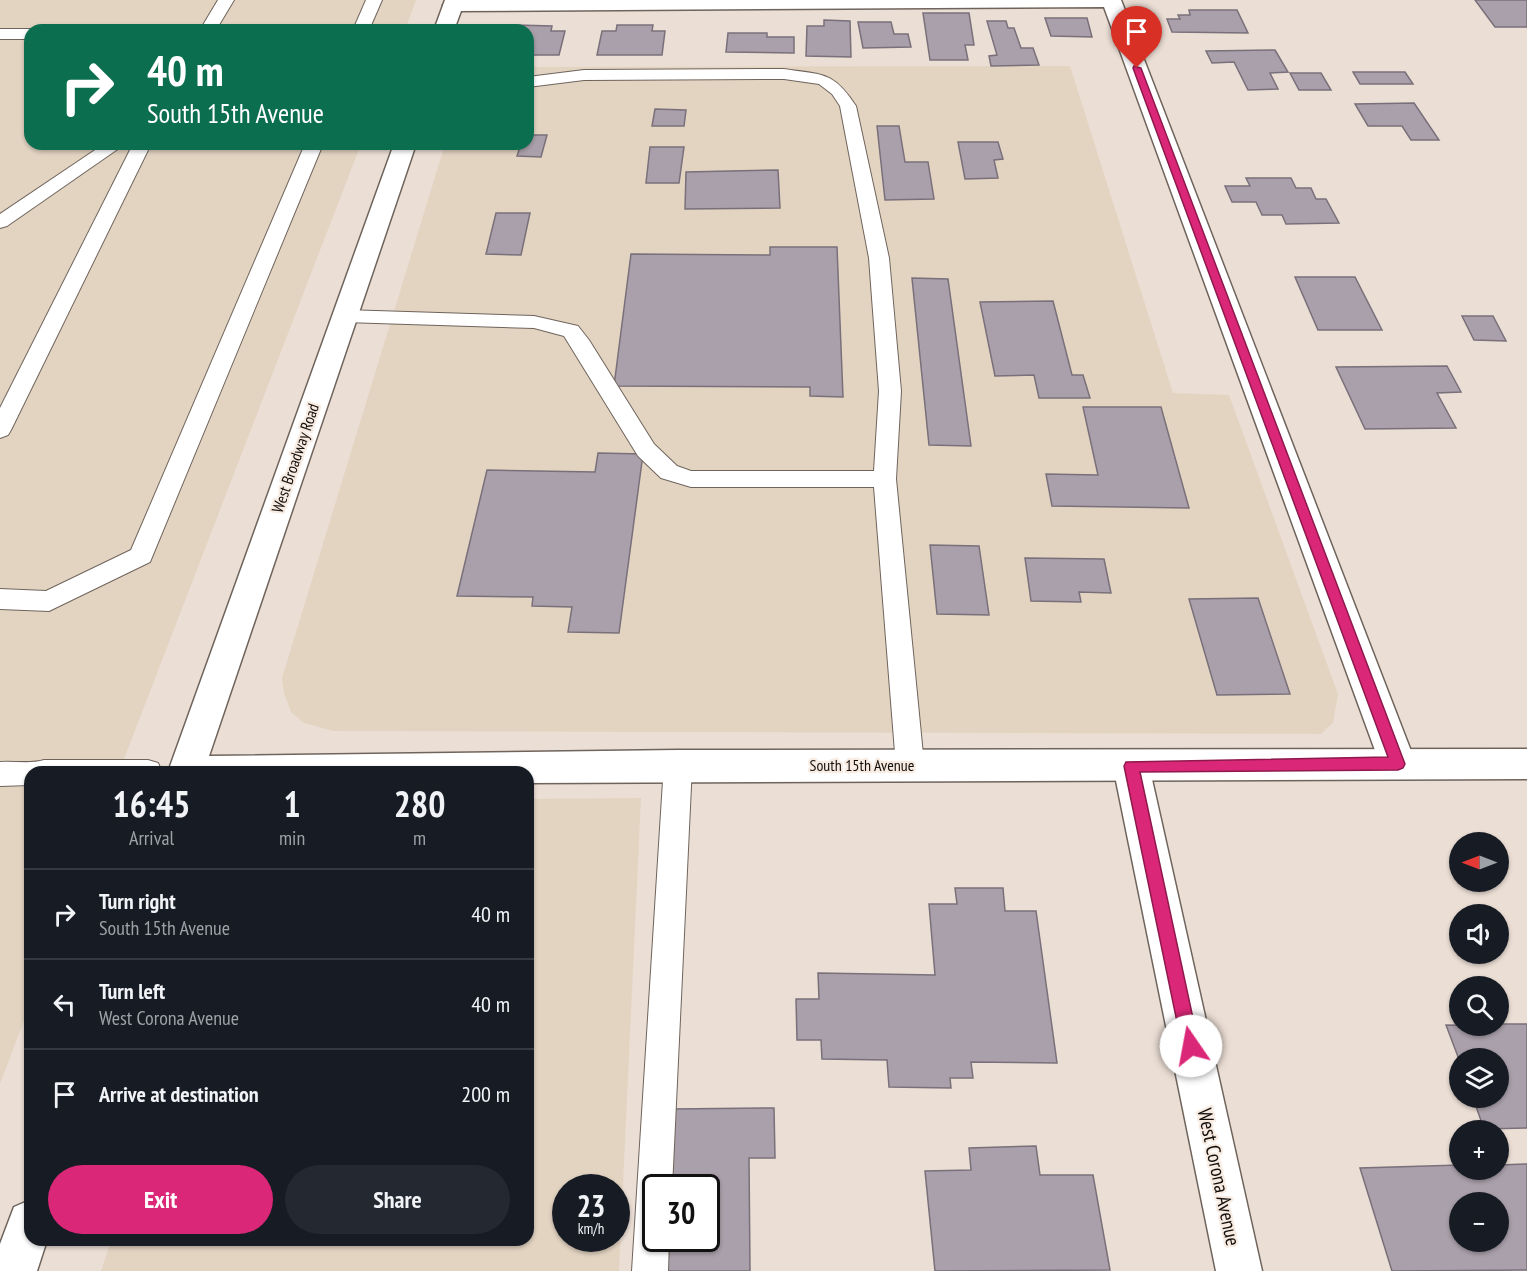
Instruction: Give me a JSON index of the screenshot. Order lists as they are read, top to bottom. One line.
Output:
{"streets":{"street":["West Broadway Road","South 15th Avenue","West Corona Avenue"]},"crossings":[["South 15th Avenue","West Corona Avenue"]],"north":"left","page":{"turn":["40 m","South 15th Avenue"],"eta":["16:45","Arrival","1","min","280","m"],"map_buttons":["+","−"],"list":[{"name":"Turn right","note":"South 15th Avenue","value":"40 m"},{"name":"Turn left","note":"West Corona Avenue","value":"40 m"},{"name":"Arrive at destination","value":"200 m"}],"buttons":["Exit","Share"],"speed":"23 km/h","limit":"30"}}
